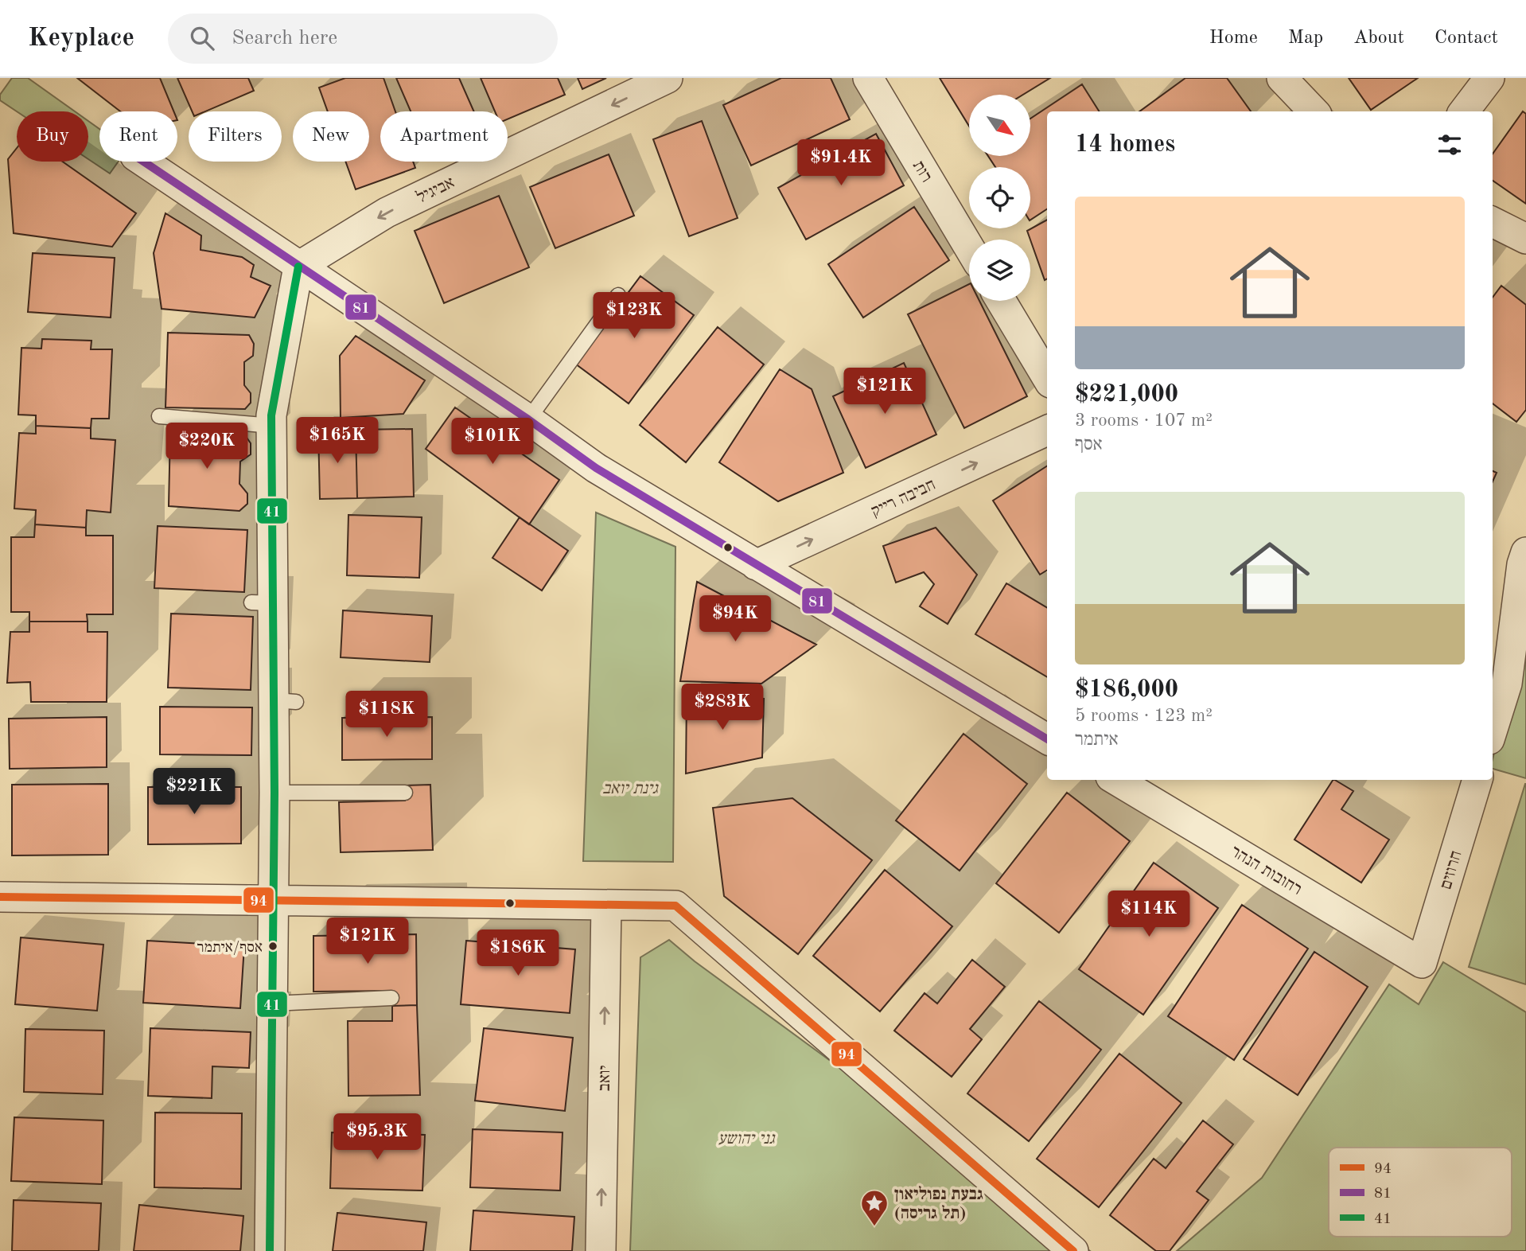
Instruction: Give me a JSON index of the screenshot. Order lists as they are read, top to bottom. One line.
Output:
{"streets":{"street":["רות","אביגיל","חביבה רייק","רחובות הנהר","חרוזים","יואב"]},"crossings":[["רחובות הנהר","חרוזים"]],"one_way":["אביגיל","חביבה רייק","יואב"],"parks":["גינת יואב","גני יהושע"],"places":{"other":["אסף/איתמר"],"place":["גבעת נפוליאון (תל גריסה)"]},"lines":["transit line 81","transit line 41","transit line 94"],"legend":["94","81","41"],"north":"bottom right","page":{"header":"Keyplace","search":"Search here","nav":["Home","Map","About","Contact"],"chip":["Buy","Rent","Filters","New","Apartment"],"heading":"14 homes","price":["$91.4K","$123K","$121K","$165K","$101K","$220K","$94K","$283K","$118K","$221K","$114K","$121K","$186K","$95.3K"],"list":[{"name":"$221,000","note":"3 rooms · 107 m² · אסף"},{"name":"$186,000","note":"5 rooms · 123 m² · איתמר"}]}}
